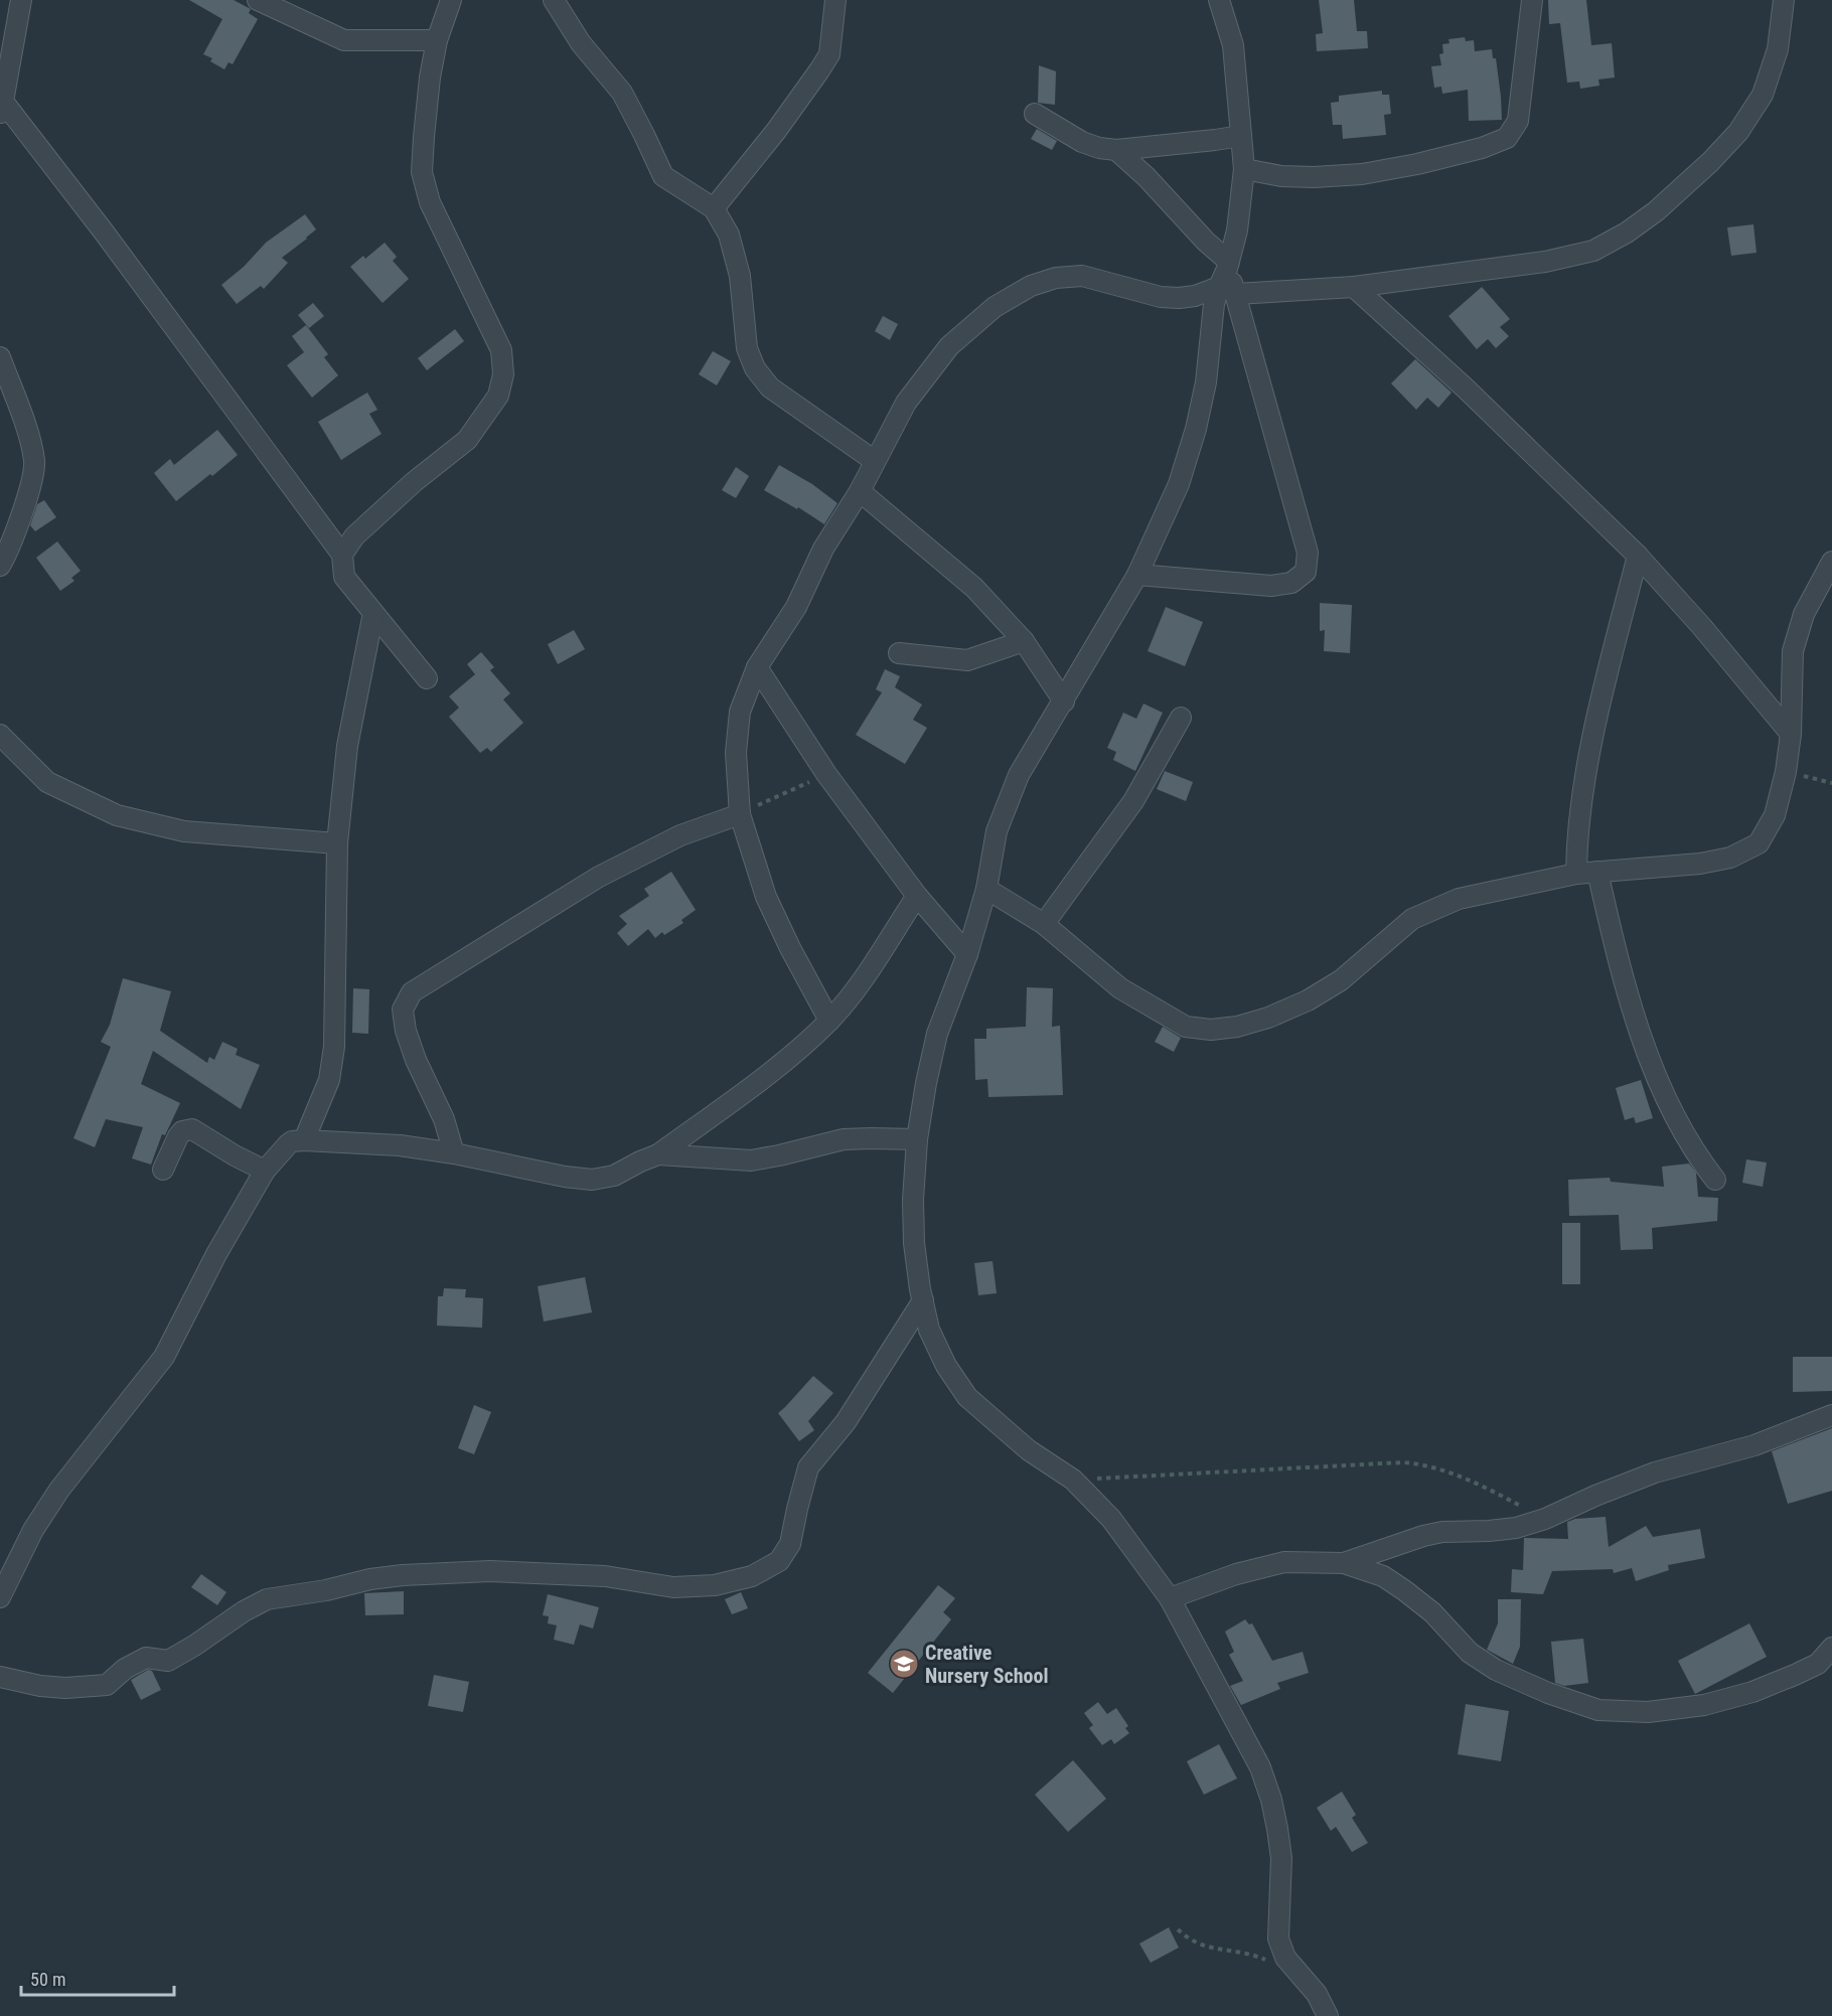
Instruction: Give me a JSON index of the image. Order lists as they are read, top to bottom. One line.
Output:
{"places":{"school or university":["Creative Nursery School"]},"scale_bar":"50 m"}
